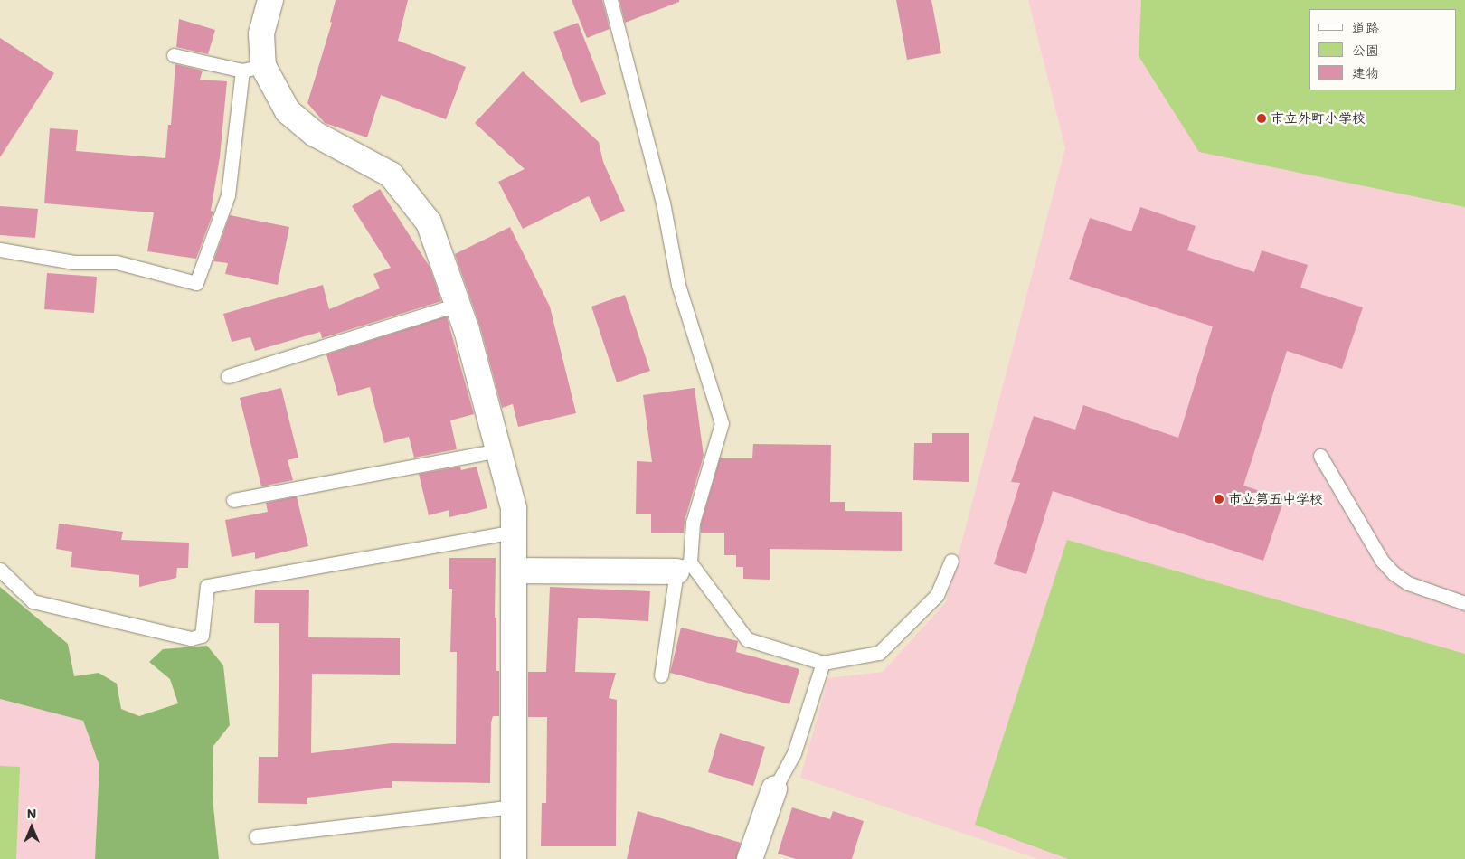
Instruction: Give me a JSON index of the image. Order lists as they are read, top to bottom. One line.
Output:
{"places":["市立外町小学校","市立第五中学校"],"legend":["道路","公園","建物"],"north":"top"}
